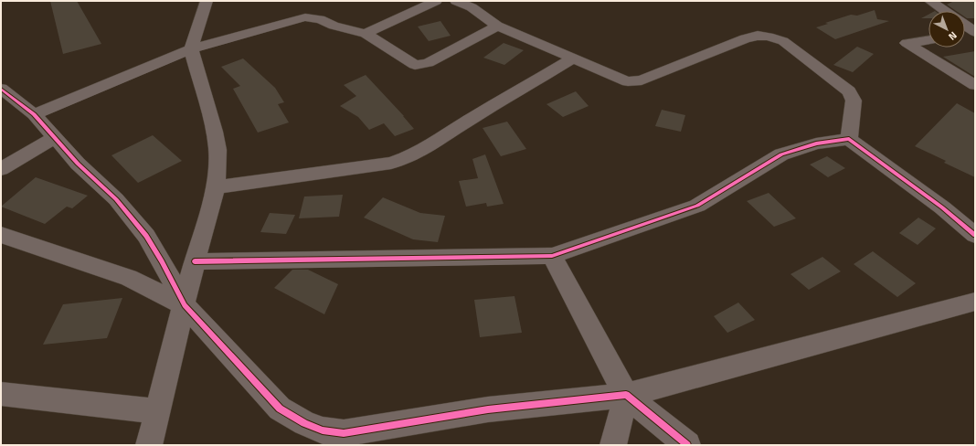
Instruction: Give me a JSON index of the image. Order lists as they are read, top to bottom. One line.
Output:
{"north":"bottom right"}
